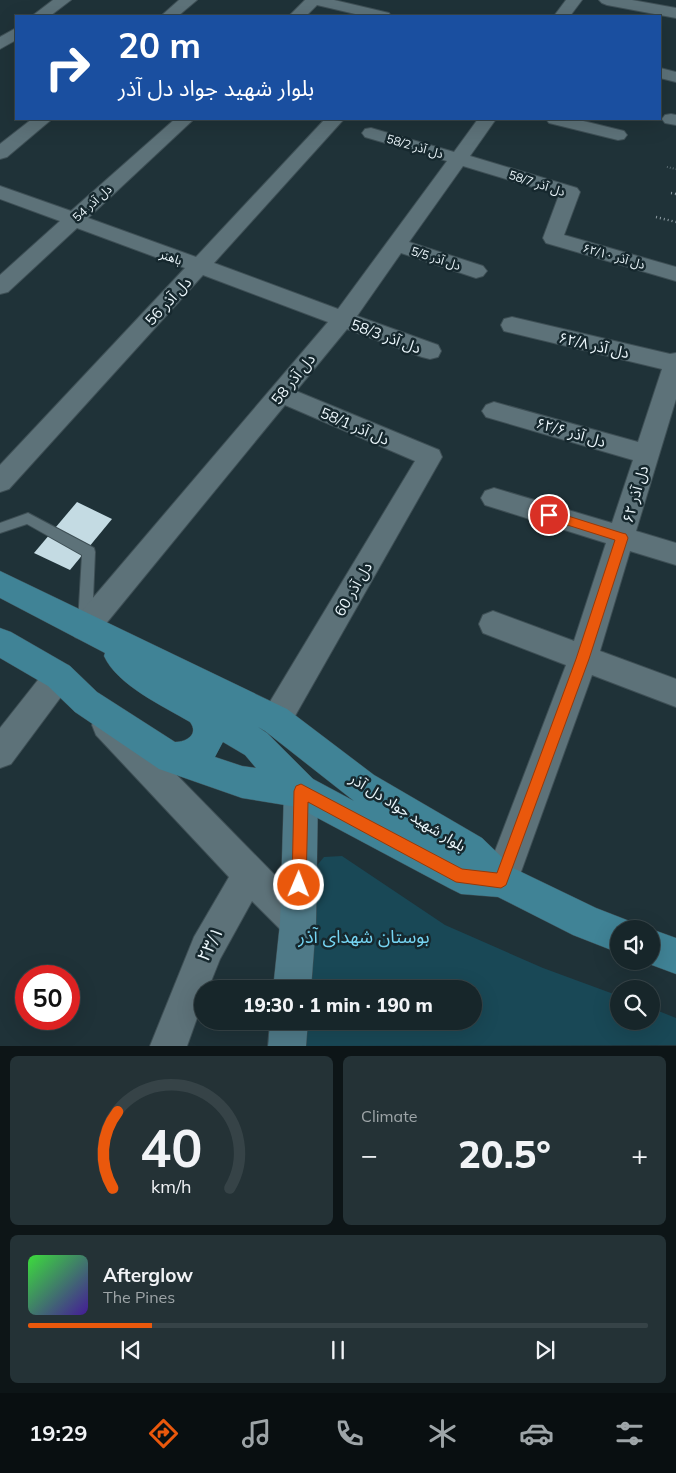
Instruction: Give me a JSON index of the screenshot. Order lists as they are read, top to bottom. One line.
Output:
{"streets":{"main road":["بلوار شهید جواد دل آذر"],"street":["دل آذر 58/2","دل آذر 58/7","دل آذر 54","دل آذر ۶۲/۱۰","باهنر","دل آذر 5/5","دل آذر 56","دل آذر 58/3","دل آذر ۶۲/۸","دل آذر 58","دل آذر 58/1","دل آذر ۶۲/۶","دل آذر ۶۲","دل آذر 60","۲۳/۱"]},"crossings":[["دل آذر 58/2","دل آذر 58/7"],["دل آذر 58/2","دل آذر 58"],["دل آذر 58/7","دل آذر ۶۲/۱۰"],["دل آذر 58/7","دل آذر 58"],["دل آذر 54","باهنر"],["باهنر","دل آذر 56"],["باهنر","دل آذر 58/3"],["باهنر","دل آذر 58"],["دل آذر 5/5","دل آذر 58"],["دل آذر 58/3","دل آذر 58"],["دل آذر ۶۲/۸","دل آذر ۶۲"],["دل آذر 58","دل آذر 58/1"],["دل آذر 58","بلوار شهید جواد دل آذر"],["دل آذر 58/1","دل آذر 60"],["دل آذر ۶۲/۶","دل آذر ۶۲"],["دل آذر ۶۲","بلوار شهید جواد دل آذر"],["دل آذر 60","بلوار شهید جواد دل آذر"]],"parks":["بوستان شهدای آذر"],"page":{"turn":["20 m","بلوار شهید جواد دل آذر"],"limit":"50","trip":"19:30 · 1 min · 190 m","tile":"Climate","heat":["−","20.5°","+"],"song":["Afterglow","The Pines"],"tabs":"19:29","gauge":["40","km/h"]}}
